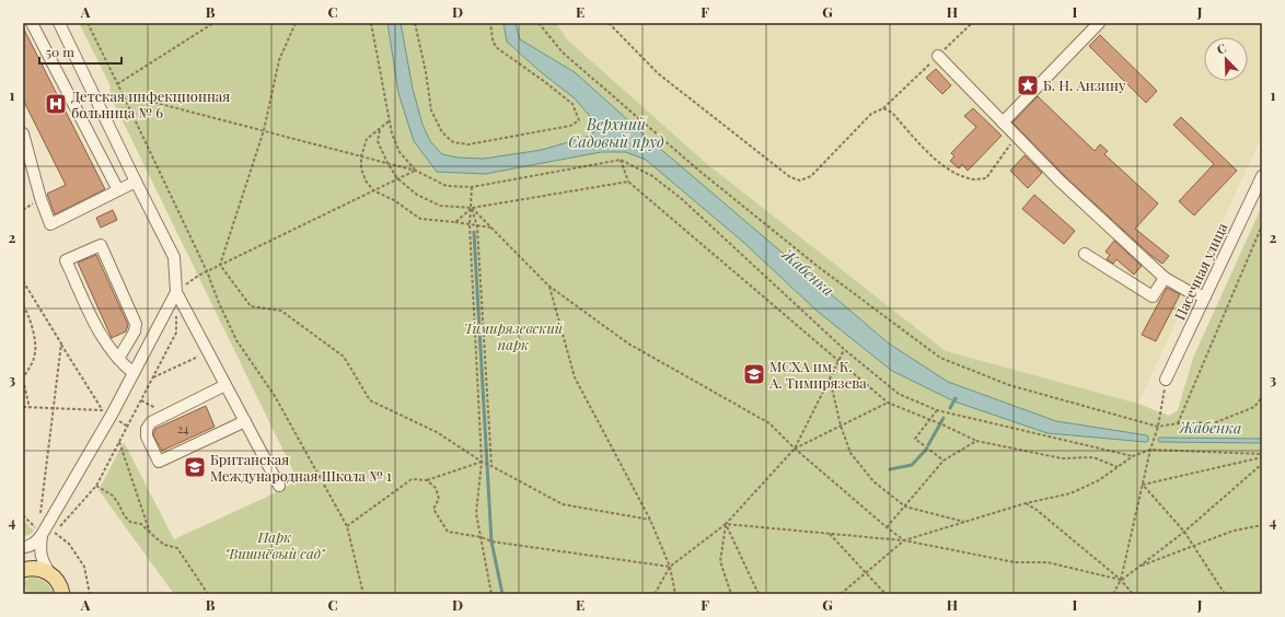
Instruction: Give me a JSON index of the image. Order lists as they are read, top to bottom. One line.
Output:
{"streets":{"street":["Пасечная улица"]},"water":["Верхний Садовый пруд","Жабенка"],"parks":["Тимирязевский парк","Парк \"Вишнёвый сад\""],"places":{"place":["Б. Н. Анзину"],"hospital":["Детская инфекционная больница № 6"],"school or university":["МСХА им. К. А. Тимирязева","Британская Международная Школа № 1"]},"house_numbers":["24"],"scale_bar":"50 m","north":"top left","grid":{"columns":["A","B","C","D","E","F","G","H","I","J"],"rows":["1","2","3","4"]}}
